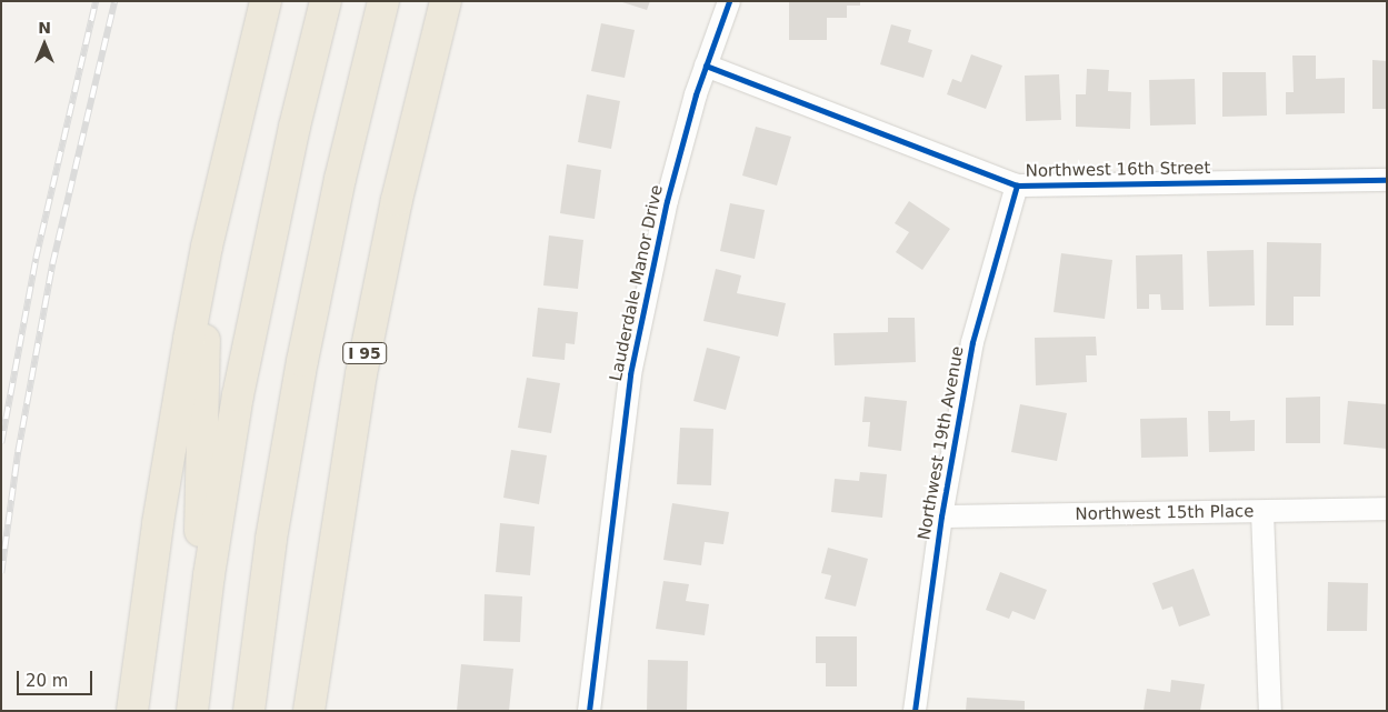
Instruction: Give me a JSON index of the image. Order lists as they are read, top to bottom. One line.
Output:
{"streets":{"highway":["I 95"],"street":["Northwest 16th Street","Lauderdale Manor Drive","Northwest 19th Avenue","Northwest 15th Place"]},"crossings":[["Northwest 16th Street","Lauderdale Manor Drive"],["Northwest 16th Street","Northwest 19th Avenue"],["Northwest 19th Avenue","Northwest 15th Place"]],"scale_bar":"20 m","north":"top"}
